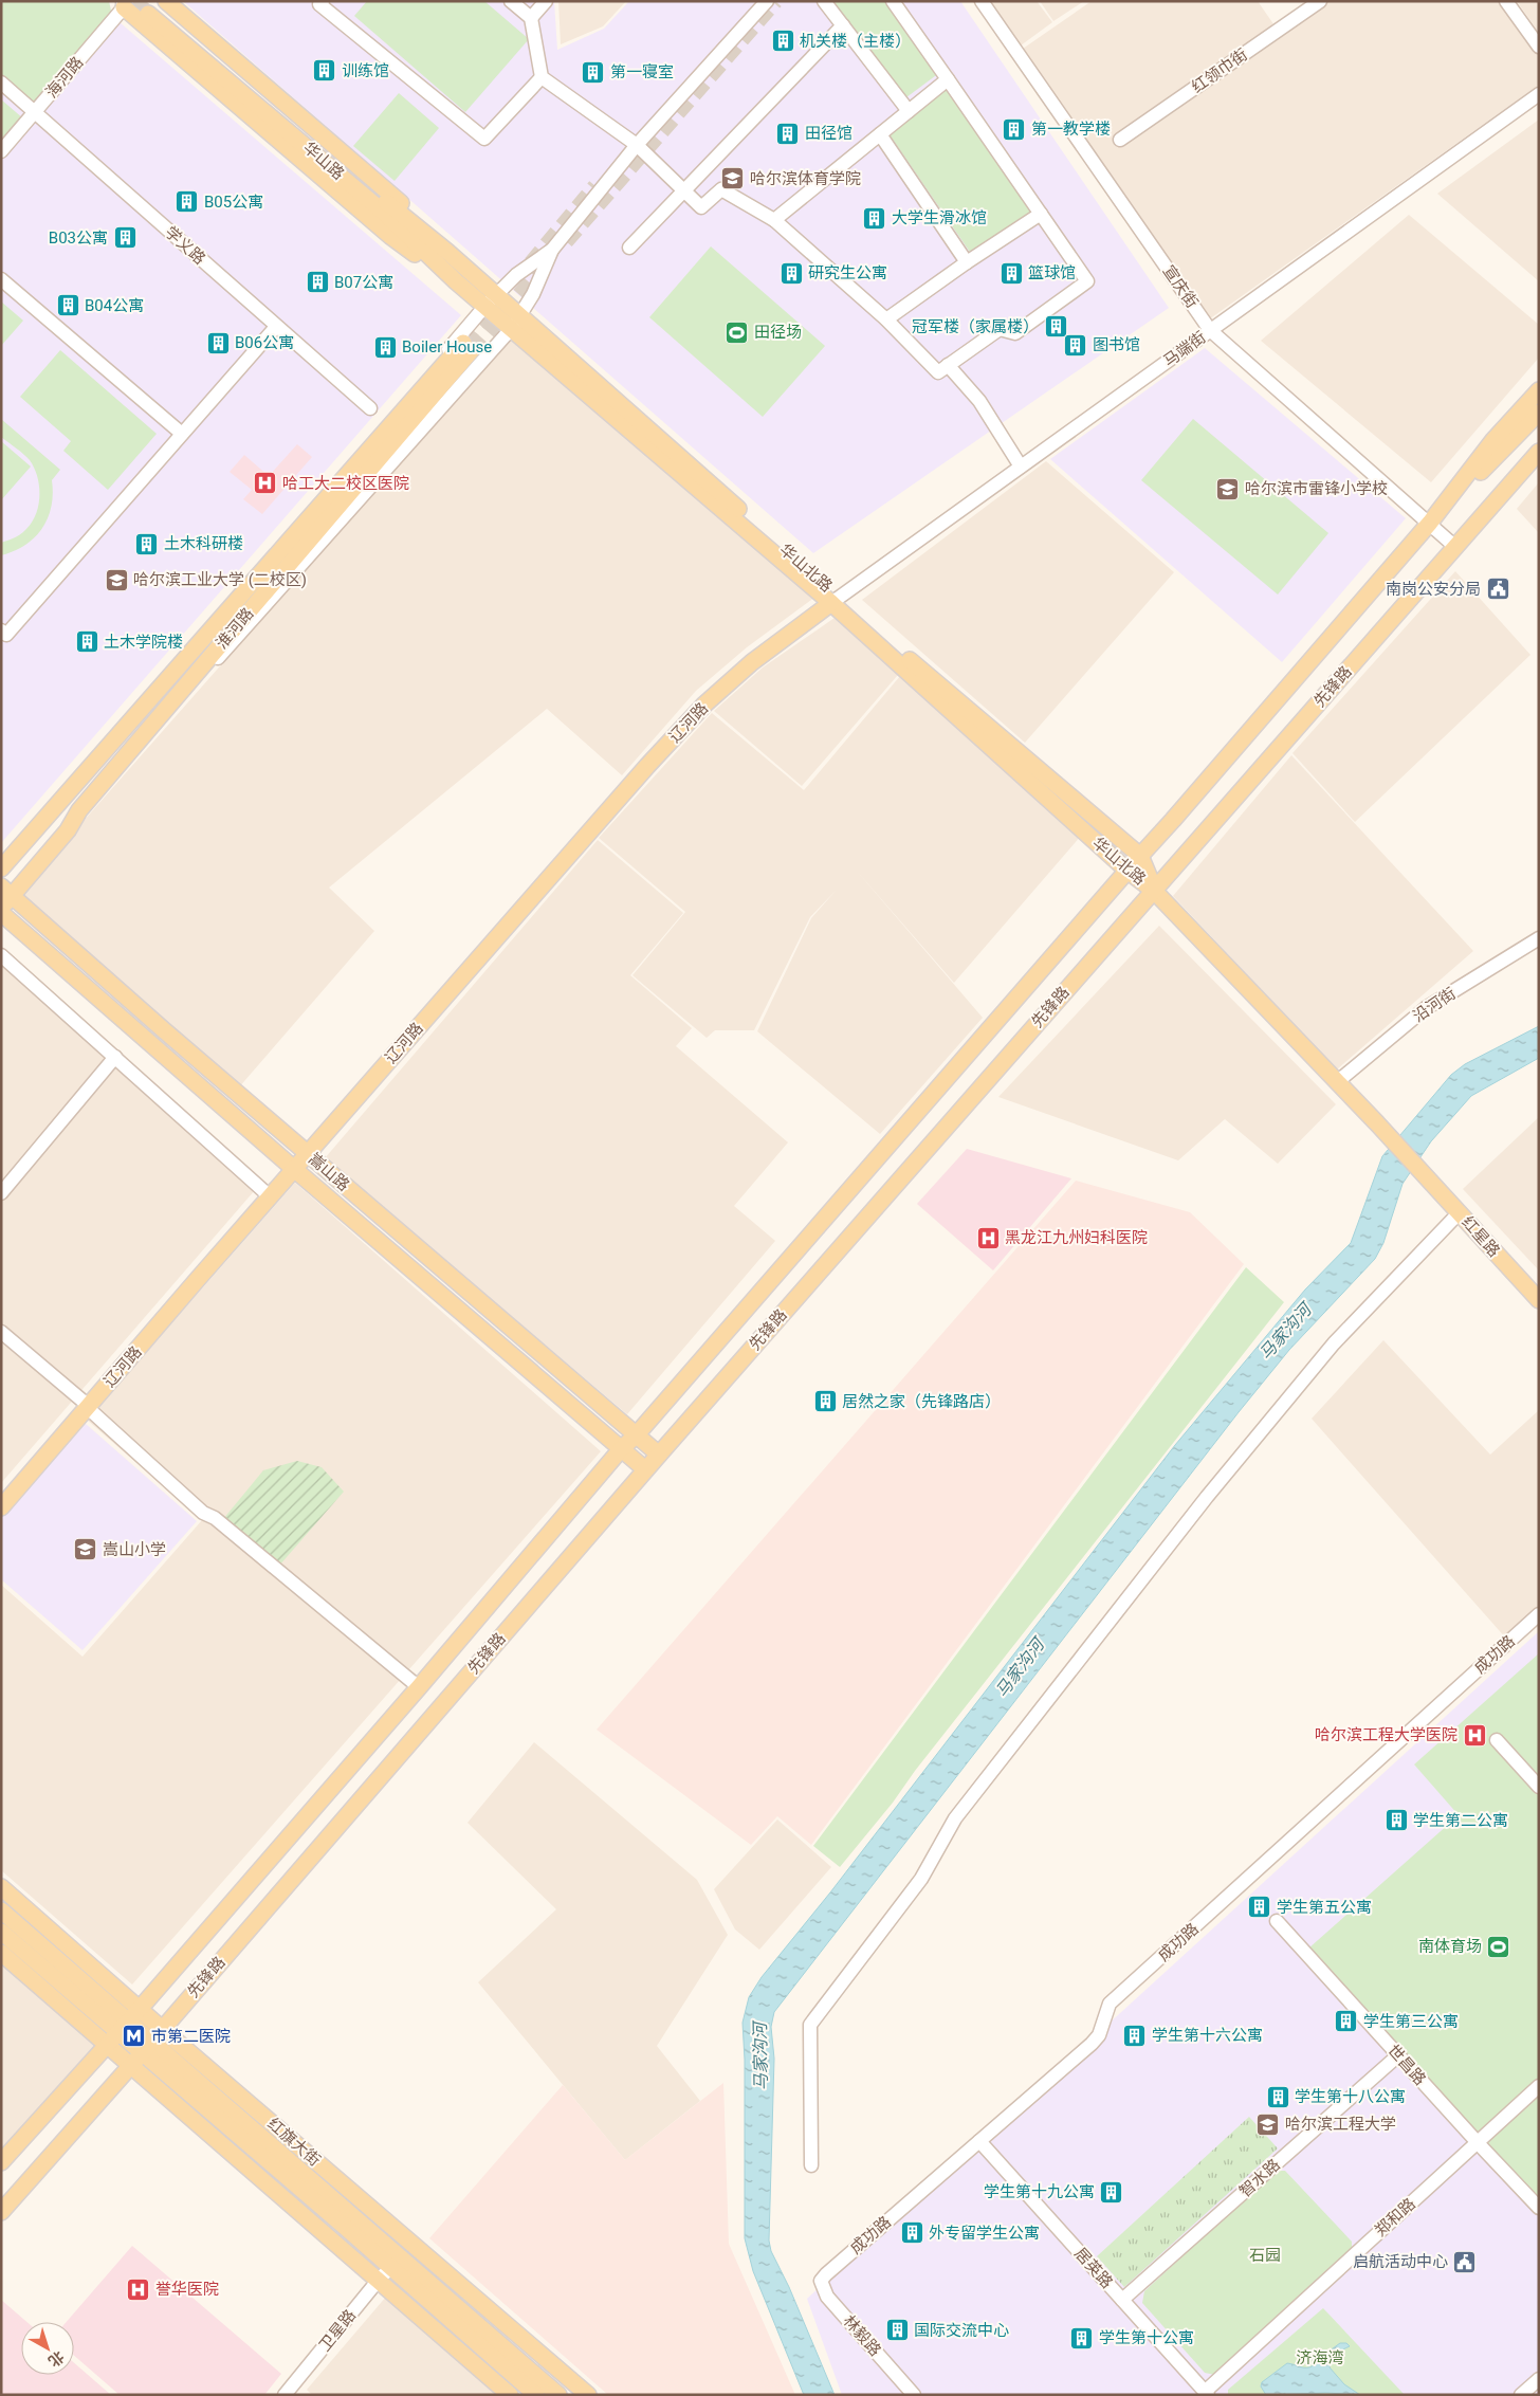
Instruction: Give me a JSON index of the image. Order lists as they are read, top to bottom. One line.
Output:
{"streets":{"main road":["华山路","华山北路","淮河路","先锋路","辽河路","嵩山路","红星路","红旗大街"],"street":["红领巾街","海河路","学义路","宣庆街","马端街","沿河街","成功路","世昌路","智水路","郑和路","居英路","卫星路","林毅路"]},"crossings":[["海河路","学义路"],["华山路","华山北路"],["宣庆街","马端街"],["宣庆街","先锋路"],["马端街","华山北路"],["马端街","辽河路"],["华山北路","先锋路"],["华山北路","辽河路"],["华山北路","红星路"],["淮河路","嵩山路"],["先锋路","嵩山路"],["先锋路","红星路"],["先锋路","红旗大街"],["辽河路","嵩山路"],["沿河街","红星路"],["成功路","居英路"],["成功路","林毅路"],["世昌路","智水路"],["世昌路","郑和路"],["红旗大街","卫星路"],["智水路","居英路"],["郑和路","居英路"]],"water":["马家沟河"],"parks":["石园","济海湾"],"places":{"building":["机关楼（主楼）","训练馆","第一寝室","第一教学楼","田径馆","B05公寓","大学生滑冰馆","B03公寓","研究生公寓","篮球馆","B07公寓","B04公寓","冠军楼（家属楼）","B06公寓","图书馆","Boiler House","土木科研楼","土木学院楼","居然之家（先锋路店）","学生第二公寓","学生第五公寓","学生第三公寓","学生第十六公寓","学生第十八公寓","学生第十九公寓","外专留学生公寓","国际交流中心","学生第十公寓"],"school or university":["哈尔滨体育学院","哈尔滨市雷锋小学校","哈尔滨工业大学 (二校区)","嵩山小学","哈尔滨工程大学"],"sports":["田径场","南体育场"],"hospital":["哈工大二校区医院","黑龙江九州妇科医院","哈尔滨工程大学医院","誉华医院"],"public building":["南岗公安分局","启航活动中心"],"metro station":["市第二医院"]},"north":"bottom right"}
